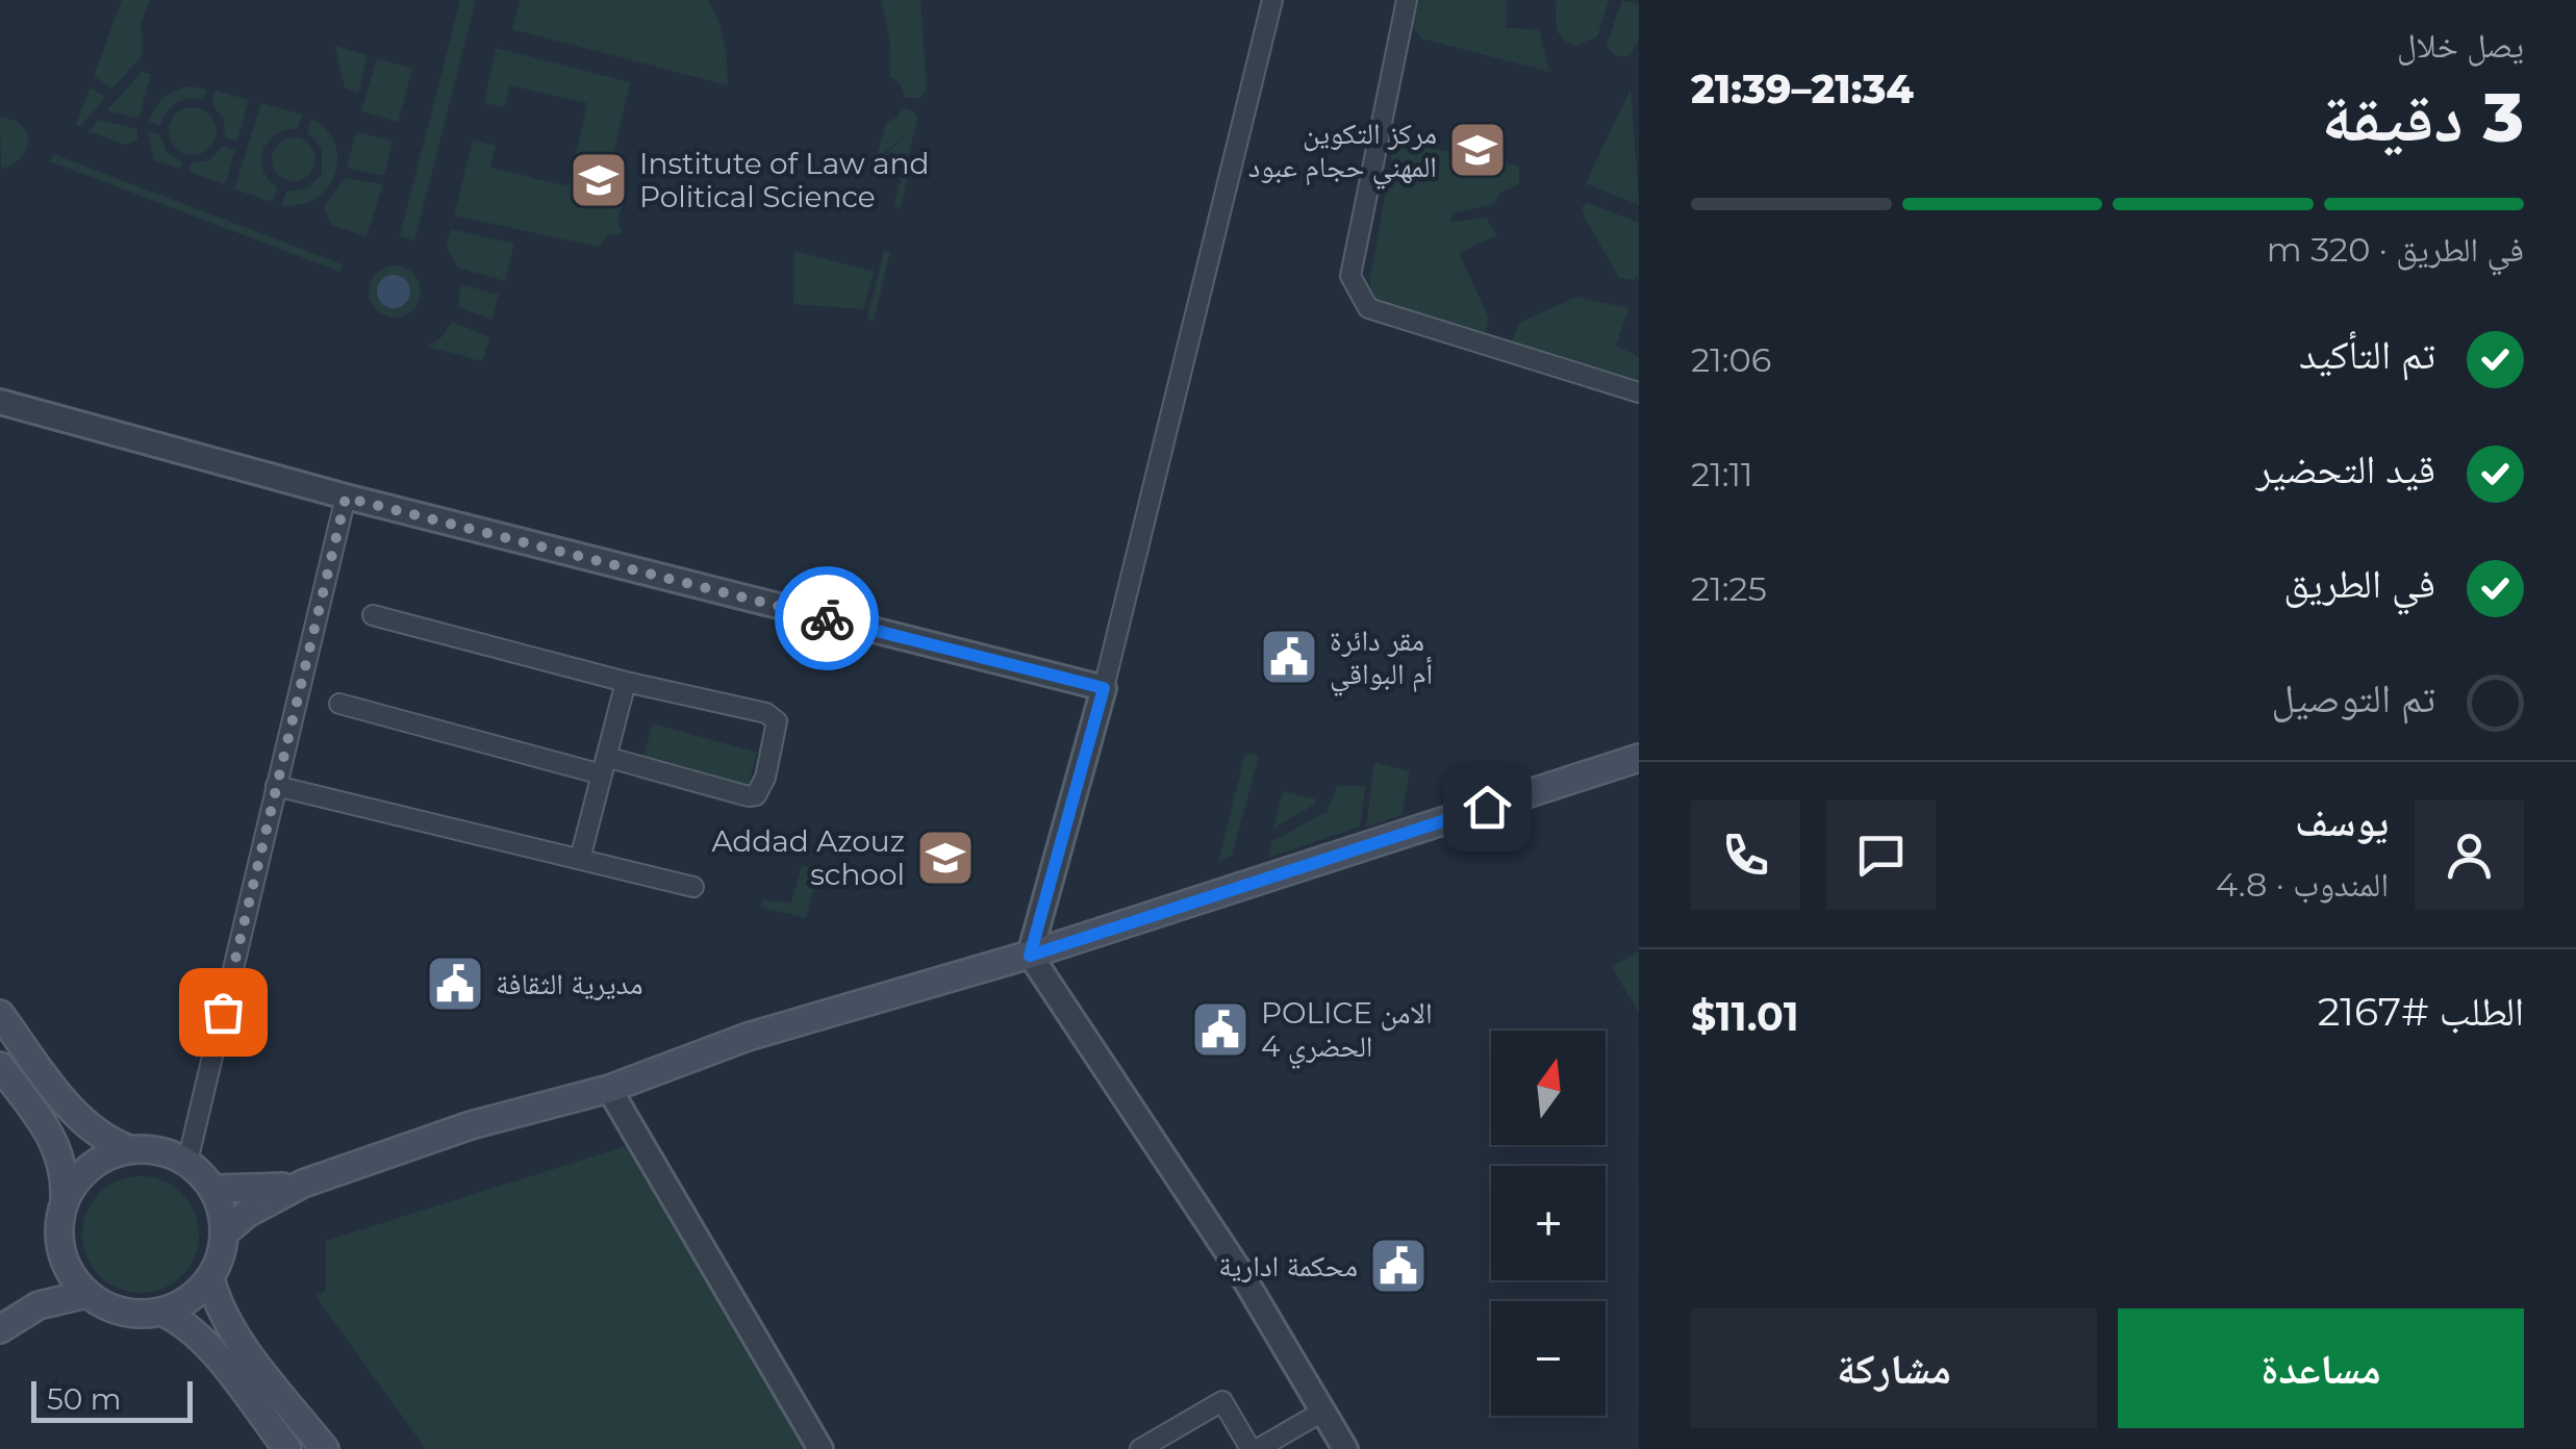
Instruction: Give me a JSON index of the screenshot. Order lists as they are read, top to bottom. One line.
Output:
{"places":{"school or university":["مركز التكوين المهني حجام عبود","Institute of Law and Political Science","Addad Azouz school"],"public building":["مقر دائرة أم البواقي","مديرية الثقافة","POLICE الامن الحضري 4","محكمة ادارية"]},"scale_bar":"50 m","north":"top","page":{"heading":["3 دقيقة","يصل خلال","21:34–21:39"],"panel":["يوسف","المندوب · 4.8","الطلب #2167","$11.01"],"bar":"في الطريق · 320 m","list":[["تم التأكيد","21:06"],["قيد التحضير","21:11"],["في الطريق","21:25"],"تم التوصيل"],"map_buttons":["+","−"],"buttons":["مساعدة","مشاركة"],"scale":"50 m"}}
